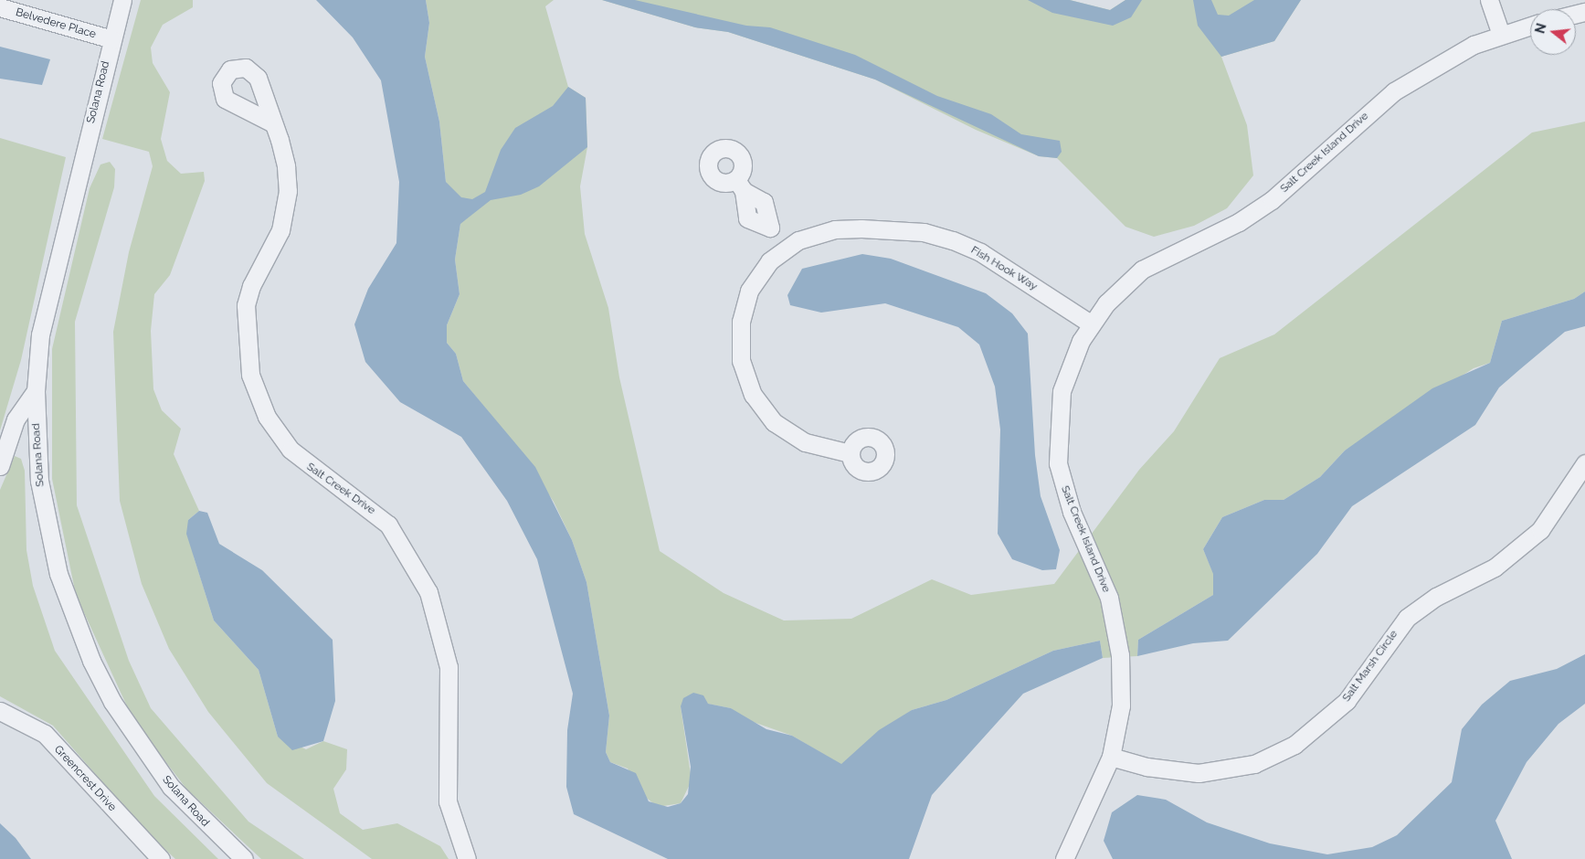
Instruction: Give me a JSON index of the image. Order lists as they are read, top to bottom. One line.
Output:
{"streets":{"street":["Belvedere Place","Solana Road","Salt Creek Island Drive","Fish Hook Way","Salt Creek Drive","Salt Marsh Circle","Greencrest Drive"]},"crossings":[["Belvedere Place","Solana Road"],["Salt Creek Island Drive","Fish Hook Way"],["Salt Creek Island Drive","Salt Marsh Circle"]],"north":"left"}
